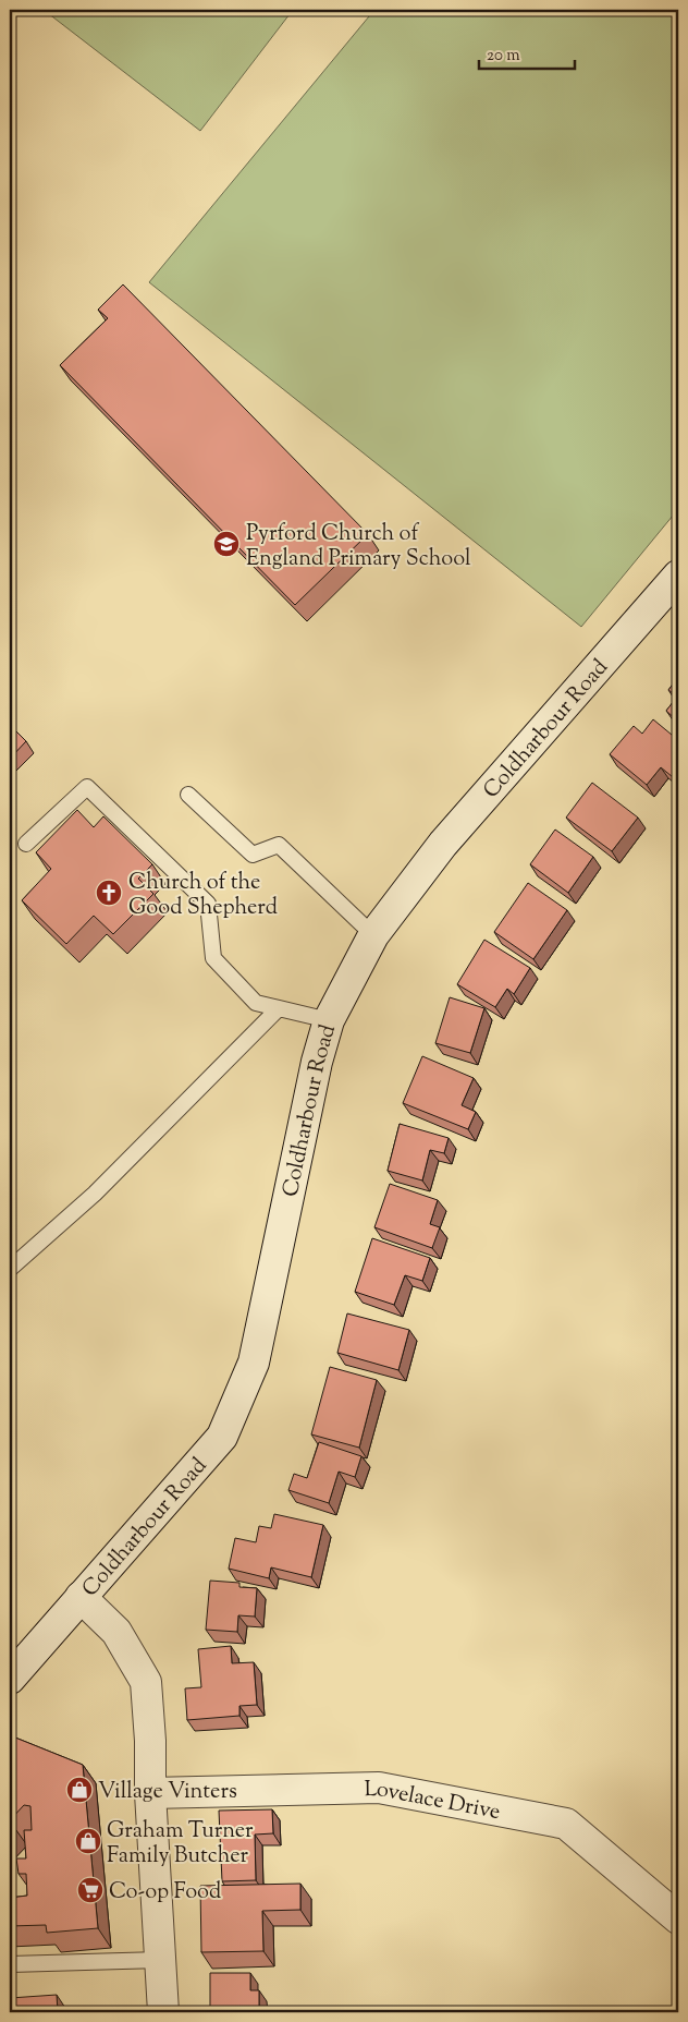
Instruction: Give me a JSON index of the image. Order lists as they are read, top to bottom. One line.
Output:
{"streets":{"main road":["Coldharbour Road","Lovelace Drive"]},"places":{"school or university":["Pyrford Church of England Primary School"],"church":["Church of the Good Shepherd"],"shop":["Village Vinters","Graham Turner Family Butcher"],"supermarket":["Co-op Food"]},"scale_bar":"20 m"}
